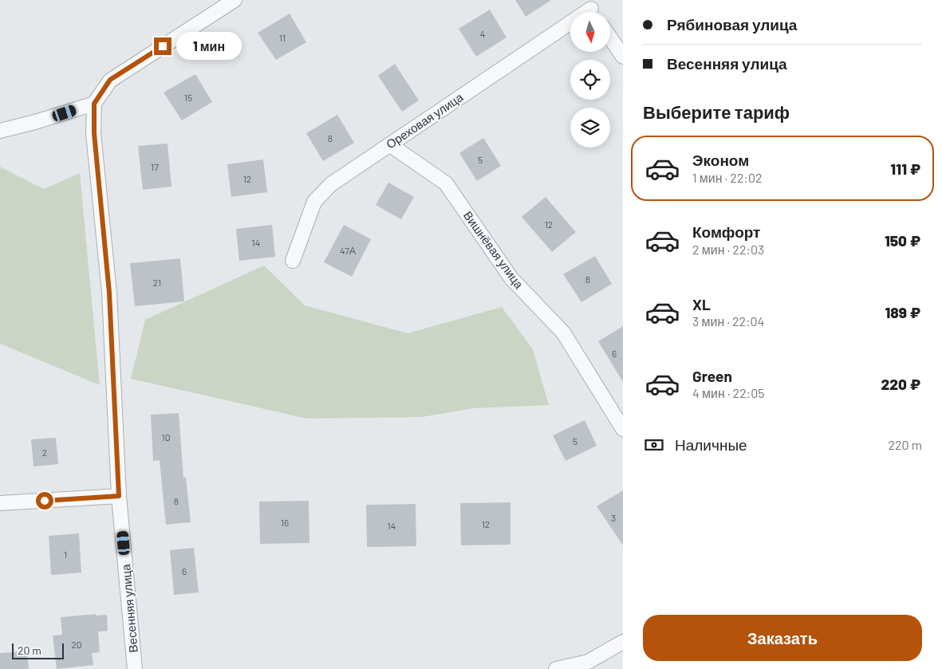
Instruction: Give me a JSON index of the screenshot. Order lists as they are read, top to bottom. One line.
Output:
{"streets":{"street":["Ореховая улица","Вишнёвая улица","Весенняя улица"]},"crossings":[["Ореховая улица","Вишнёвая улица"]],"house_numbers":["4","11","15","8","5","17","12","12","14","47А","8","21","6","10","5","2","8","3","16","12","14","1","6","20"],"scale_bar":"20 m","north":"bottom","page":{"banner":["Рябиновая улица","Весенняя улица"],"bubble":"1 мин","heading":"Выберите тариф","list":[{"name":"Эконом","note":"1 мин · 22:02","value":"111 ₽"},{"name":"Комфорт","note":"2 мин · 22:03","value":"150 ₽"},{"name":"XL","note":"3 мин · 22:04","value":"189 ₽"},{"name":"Green","note":"4 мин · 22:05","value":"220 ₽"}],"pay":["Наличные","220 m"],"buttons":"Заказать","scale":"20 m"}}
